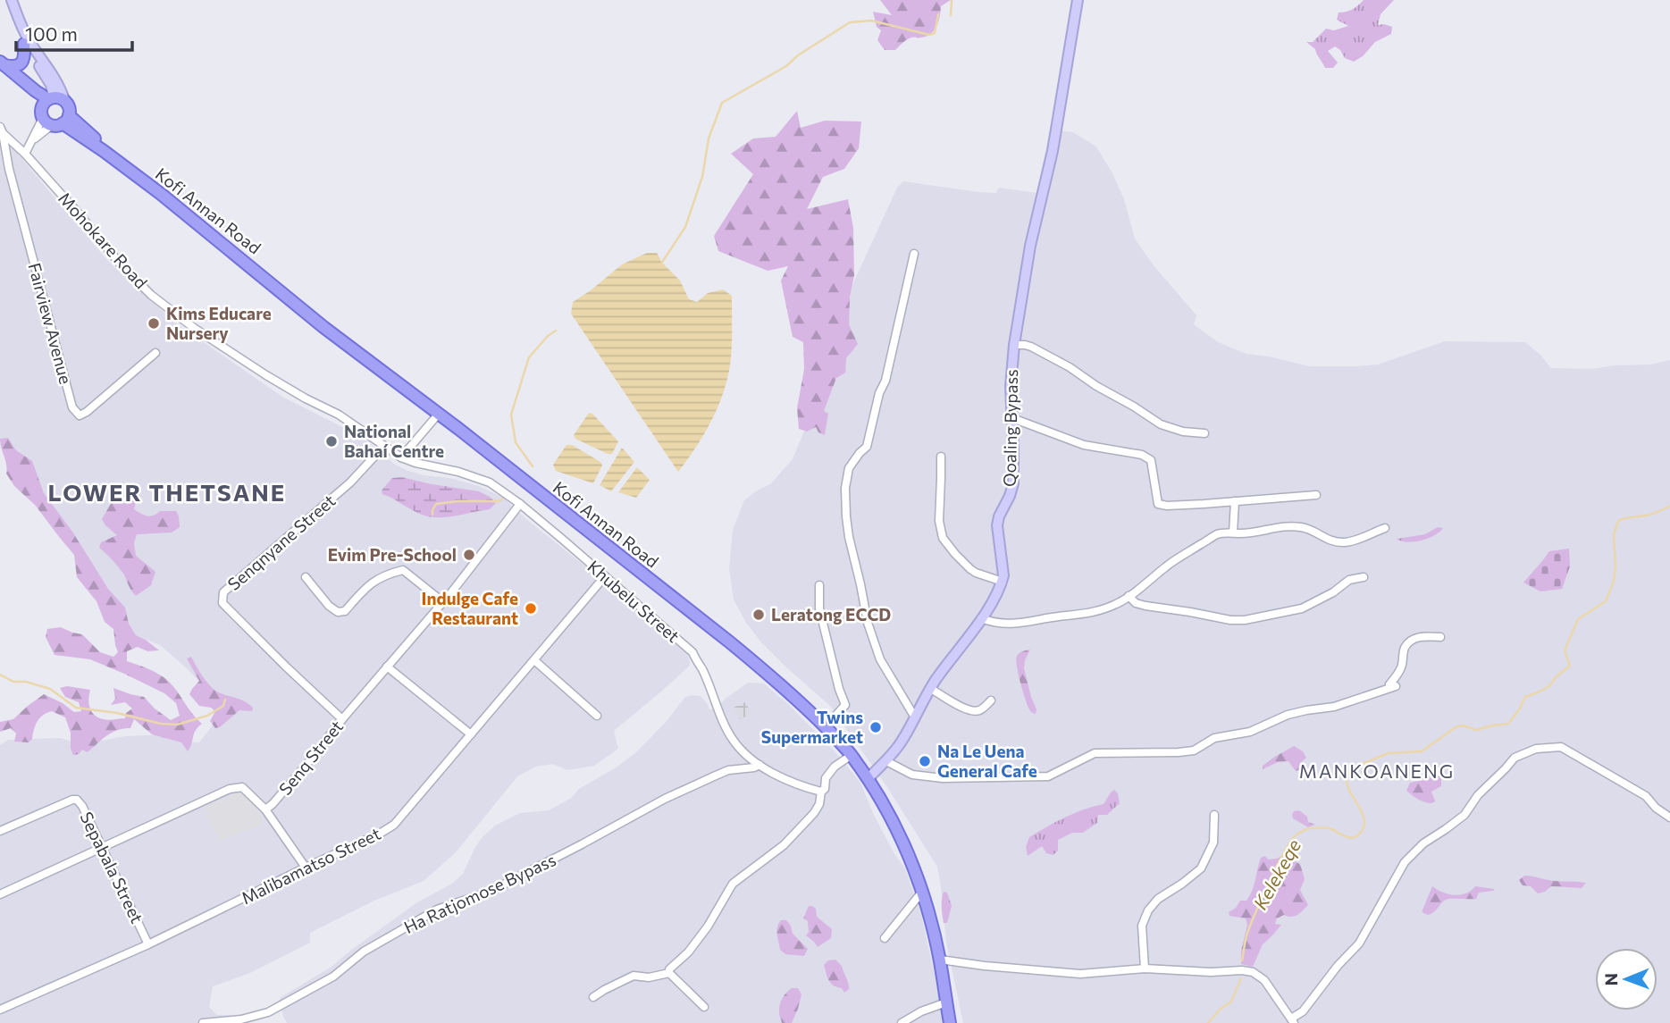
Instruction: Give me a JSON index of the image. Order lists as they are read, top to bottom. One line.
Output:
{"streets":{"main road":["Kofi Annan Road","Qoaling Bypass"],"street":["Mohokare Road","Fairview Avenue","Senqnyane Street","Khubelu Street","Senq Street","Malibamatso Street","Sepabala Street","Ha Ratjomose Bypass"]},"crossings":[["Mohokare Road","Fairview Avenue"],["Mohokare Road","Senqnyane Street"],["Mohokare Road","Khubelu Street"],["Senqnyane Street","Senq Street"],["Khubelu Street","Senq Street"],["Khubelu Street","Malibamatso Street"],["Khubelu Street","Ha Ratjomose Bypass"],["Senq Street","Sepabala Street"],["Malibamatso Street","Sepabala Street"]],"districts":["LOWER THETSANE","MANKOANENG"],"water":["Kelekeqe"],"places":["Kims Educare Nursery","National Bahaí Centre","Evim Pre-School","Indulge Cafe Restaurant","Leratong ECCD","Twins Supermarket","Na Le Uena General Cafe"],"scale_bar":"100 m","north":"left"}
